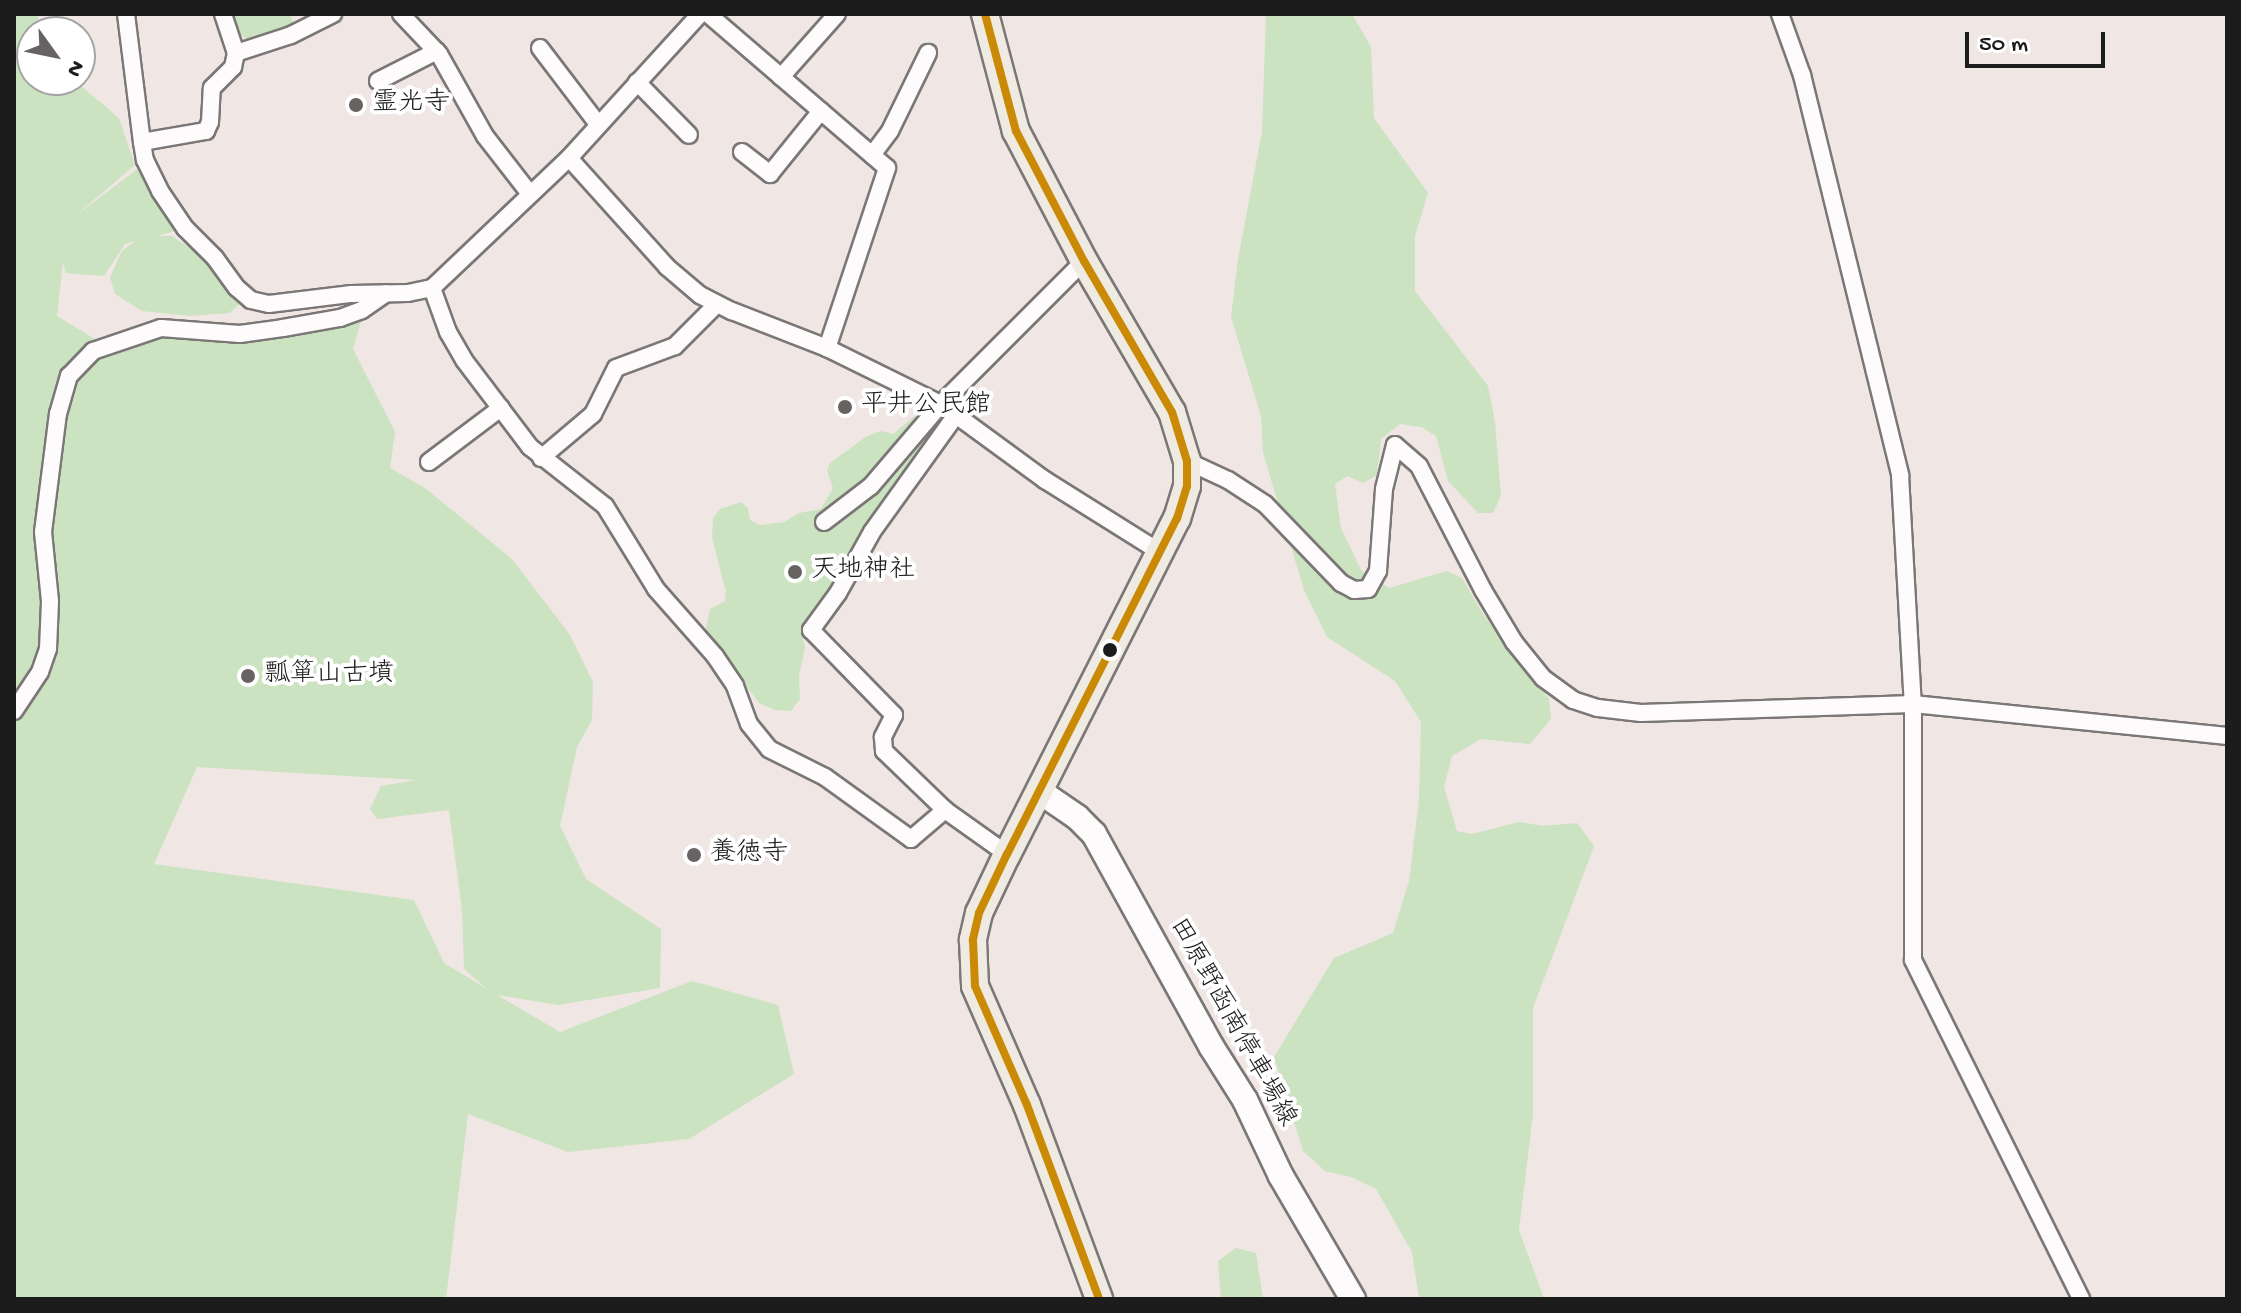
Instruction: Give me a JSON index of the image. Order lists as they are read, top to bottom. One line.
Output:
{"streets":{"main road":["田原野函南停車場線"]},"places":["霊光寺","平井公民館","天地神社","瓢箪山古墳","養徳寺"],"scale_bar":"50 m","north":"bottom right"}
